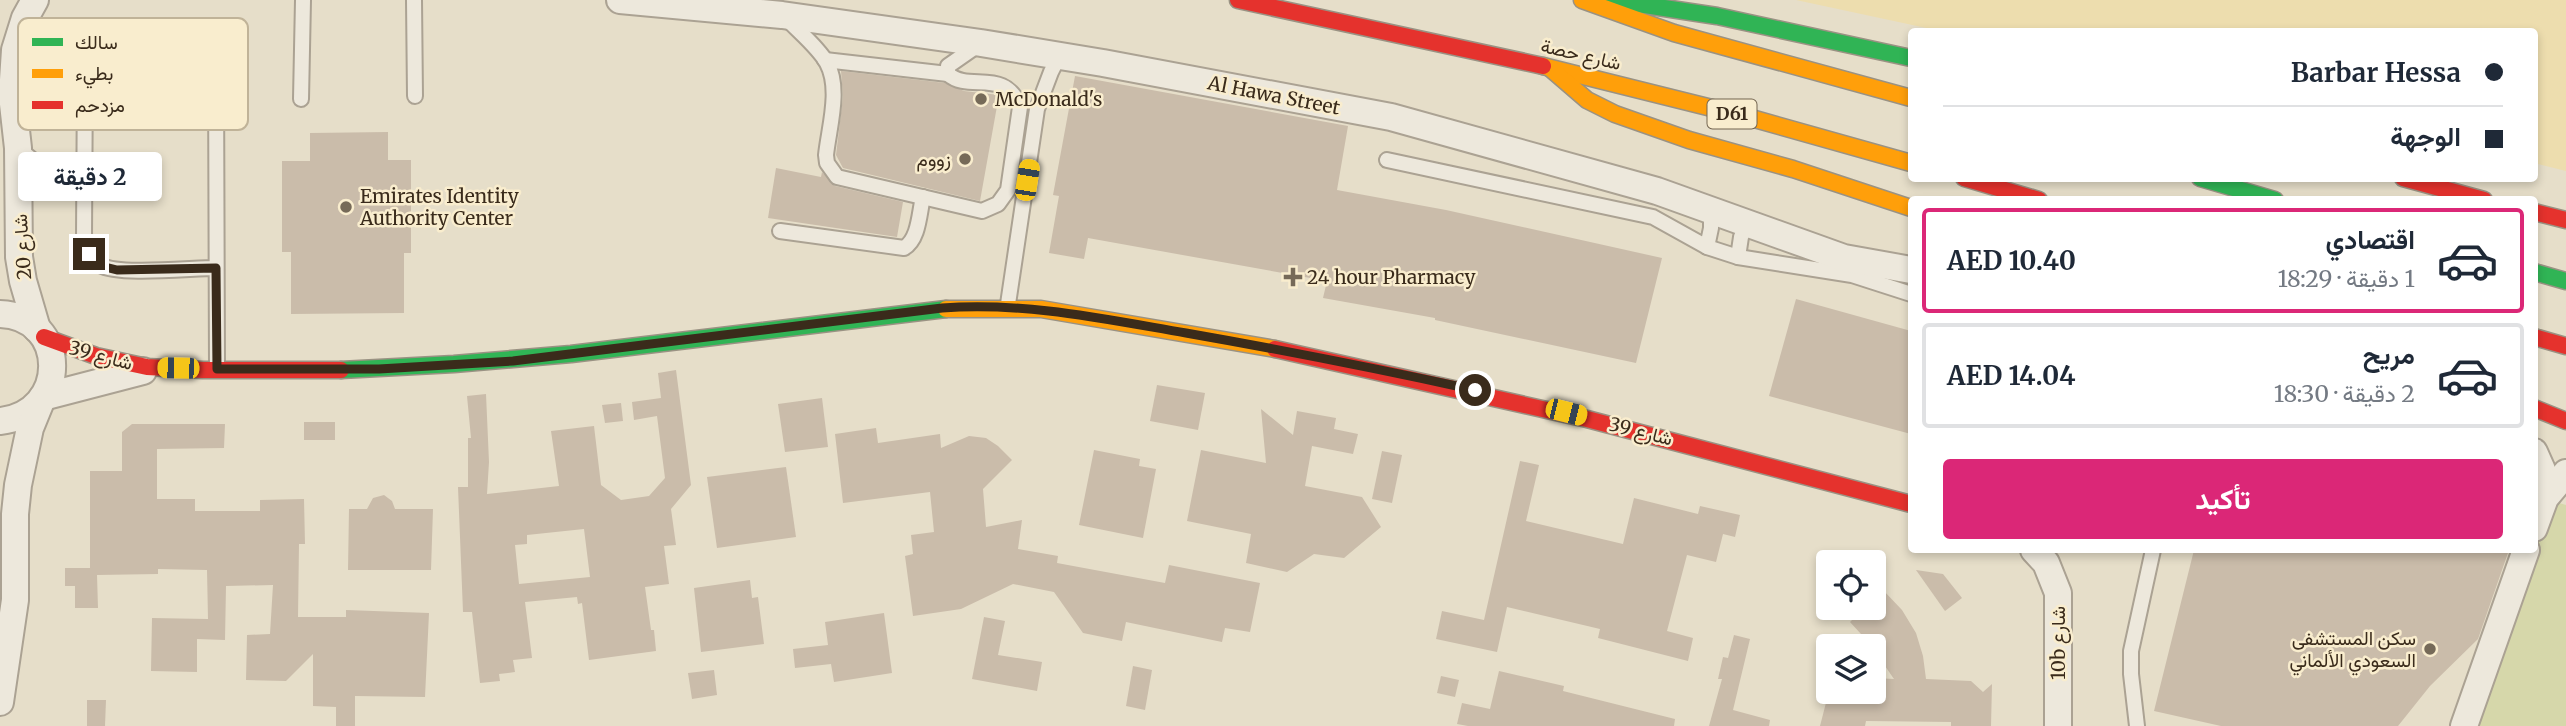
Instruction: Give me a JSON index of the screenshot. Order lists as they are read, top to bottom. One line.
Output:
{"streets":{"main road":["شارع حصة","D61","شارع 39"],"street":["Al Hawa Street","شارع 20","10b شارع"]},"crossings":[["شارع 20","شارع 39"]],"places":{"other":["McDonald's","زووم","Emirates Identity Authority Center","سكن المستشفى السعودي الألماني"],"health":["24 hour Pharmacy"]},"legend":["سالك","بطيء","مزدحم"],"page":{"banner":["Barbar Hessa","الوجهة"],"bubble":"2 دقيقة","list":[{"name":"اقتصادي","note":"1 دقيقة · 18:29","value":"AED 10.40"},{"name":"مريح","note":"2 دقيقة · 18:30","value":"AED 14.04"}],"buttons":"تأكيد"}}
